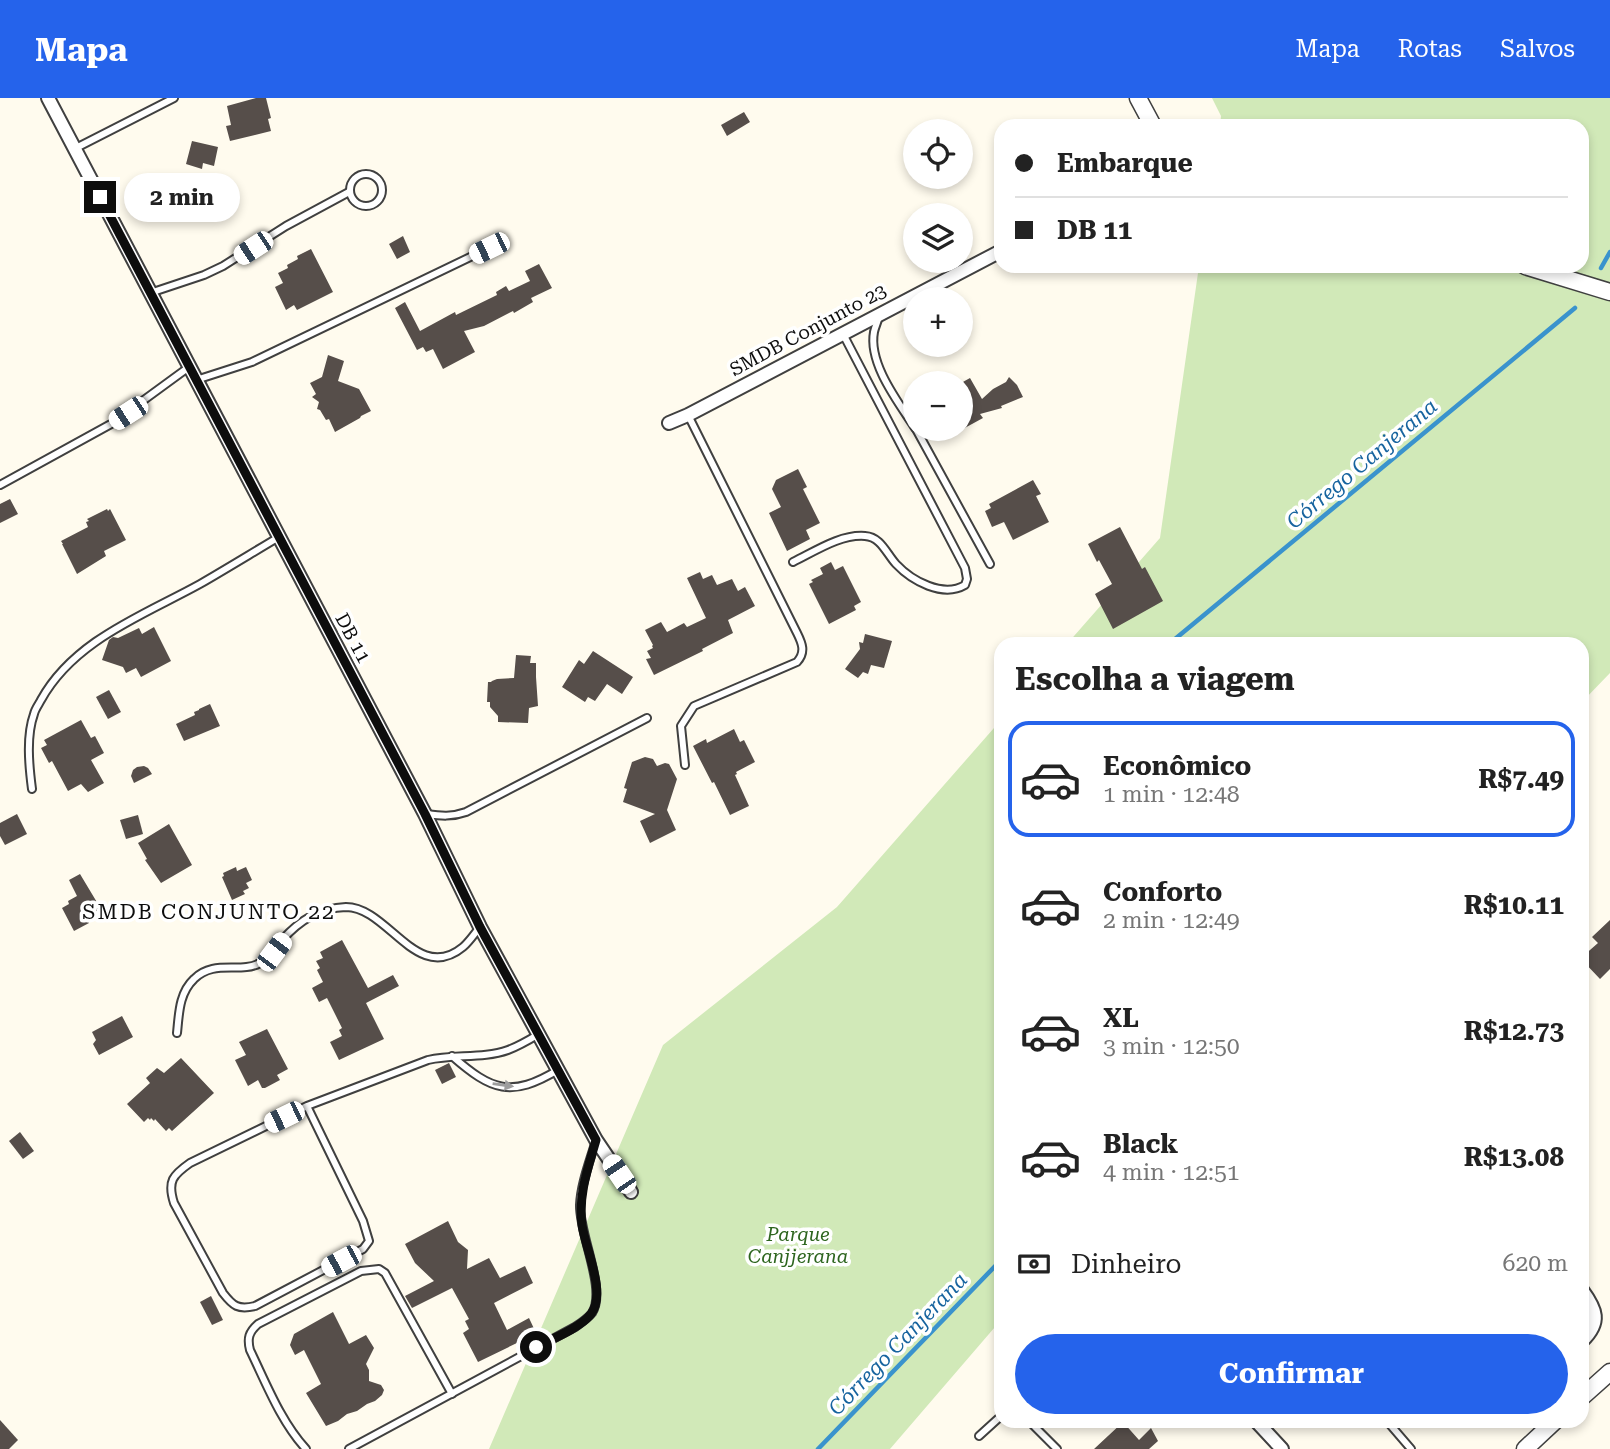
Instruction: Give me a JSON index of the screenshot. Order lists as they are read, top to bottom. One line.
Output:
{"streets":{"street":["SMDB Conjunto 23","DB 11"]},"districts":["SMDB CONJUNTO 22"],"water":["Córrego Canjerana"],"parks":["Parque Canjjerana"],"page":{"header":"Mapa","nav":["Mapa","Rotas","Salvos"],"map_buttons":["+","−"],"banner":["Embarque","DB 11"],"bubble":"2 min","heading":"Escolha a viagem","list":[{"name":"Econômico","note":"1 min · 12:48","value":"R$7.49"},{"name":"Conforto","note":"2 min · 12:49","value":"R$10.11"},{"name":"XL","note":"3 min · 12:50","value":"R$12.73"},{"name":"Black","note":"4 min · 12:51","value":"R$13.08"}],"pay":["Dinheiro","620 m"],"buttons":"Confirmar"}}
